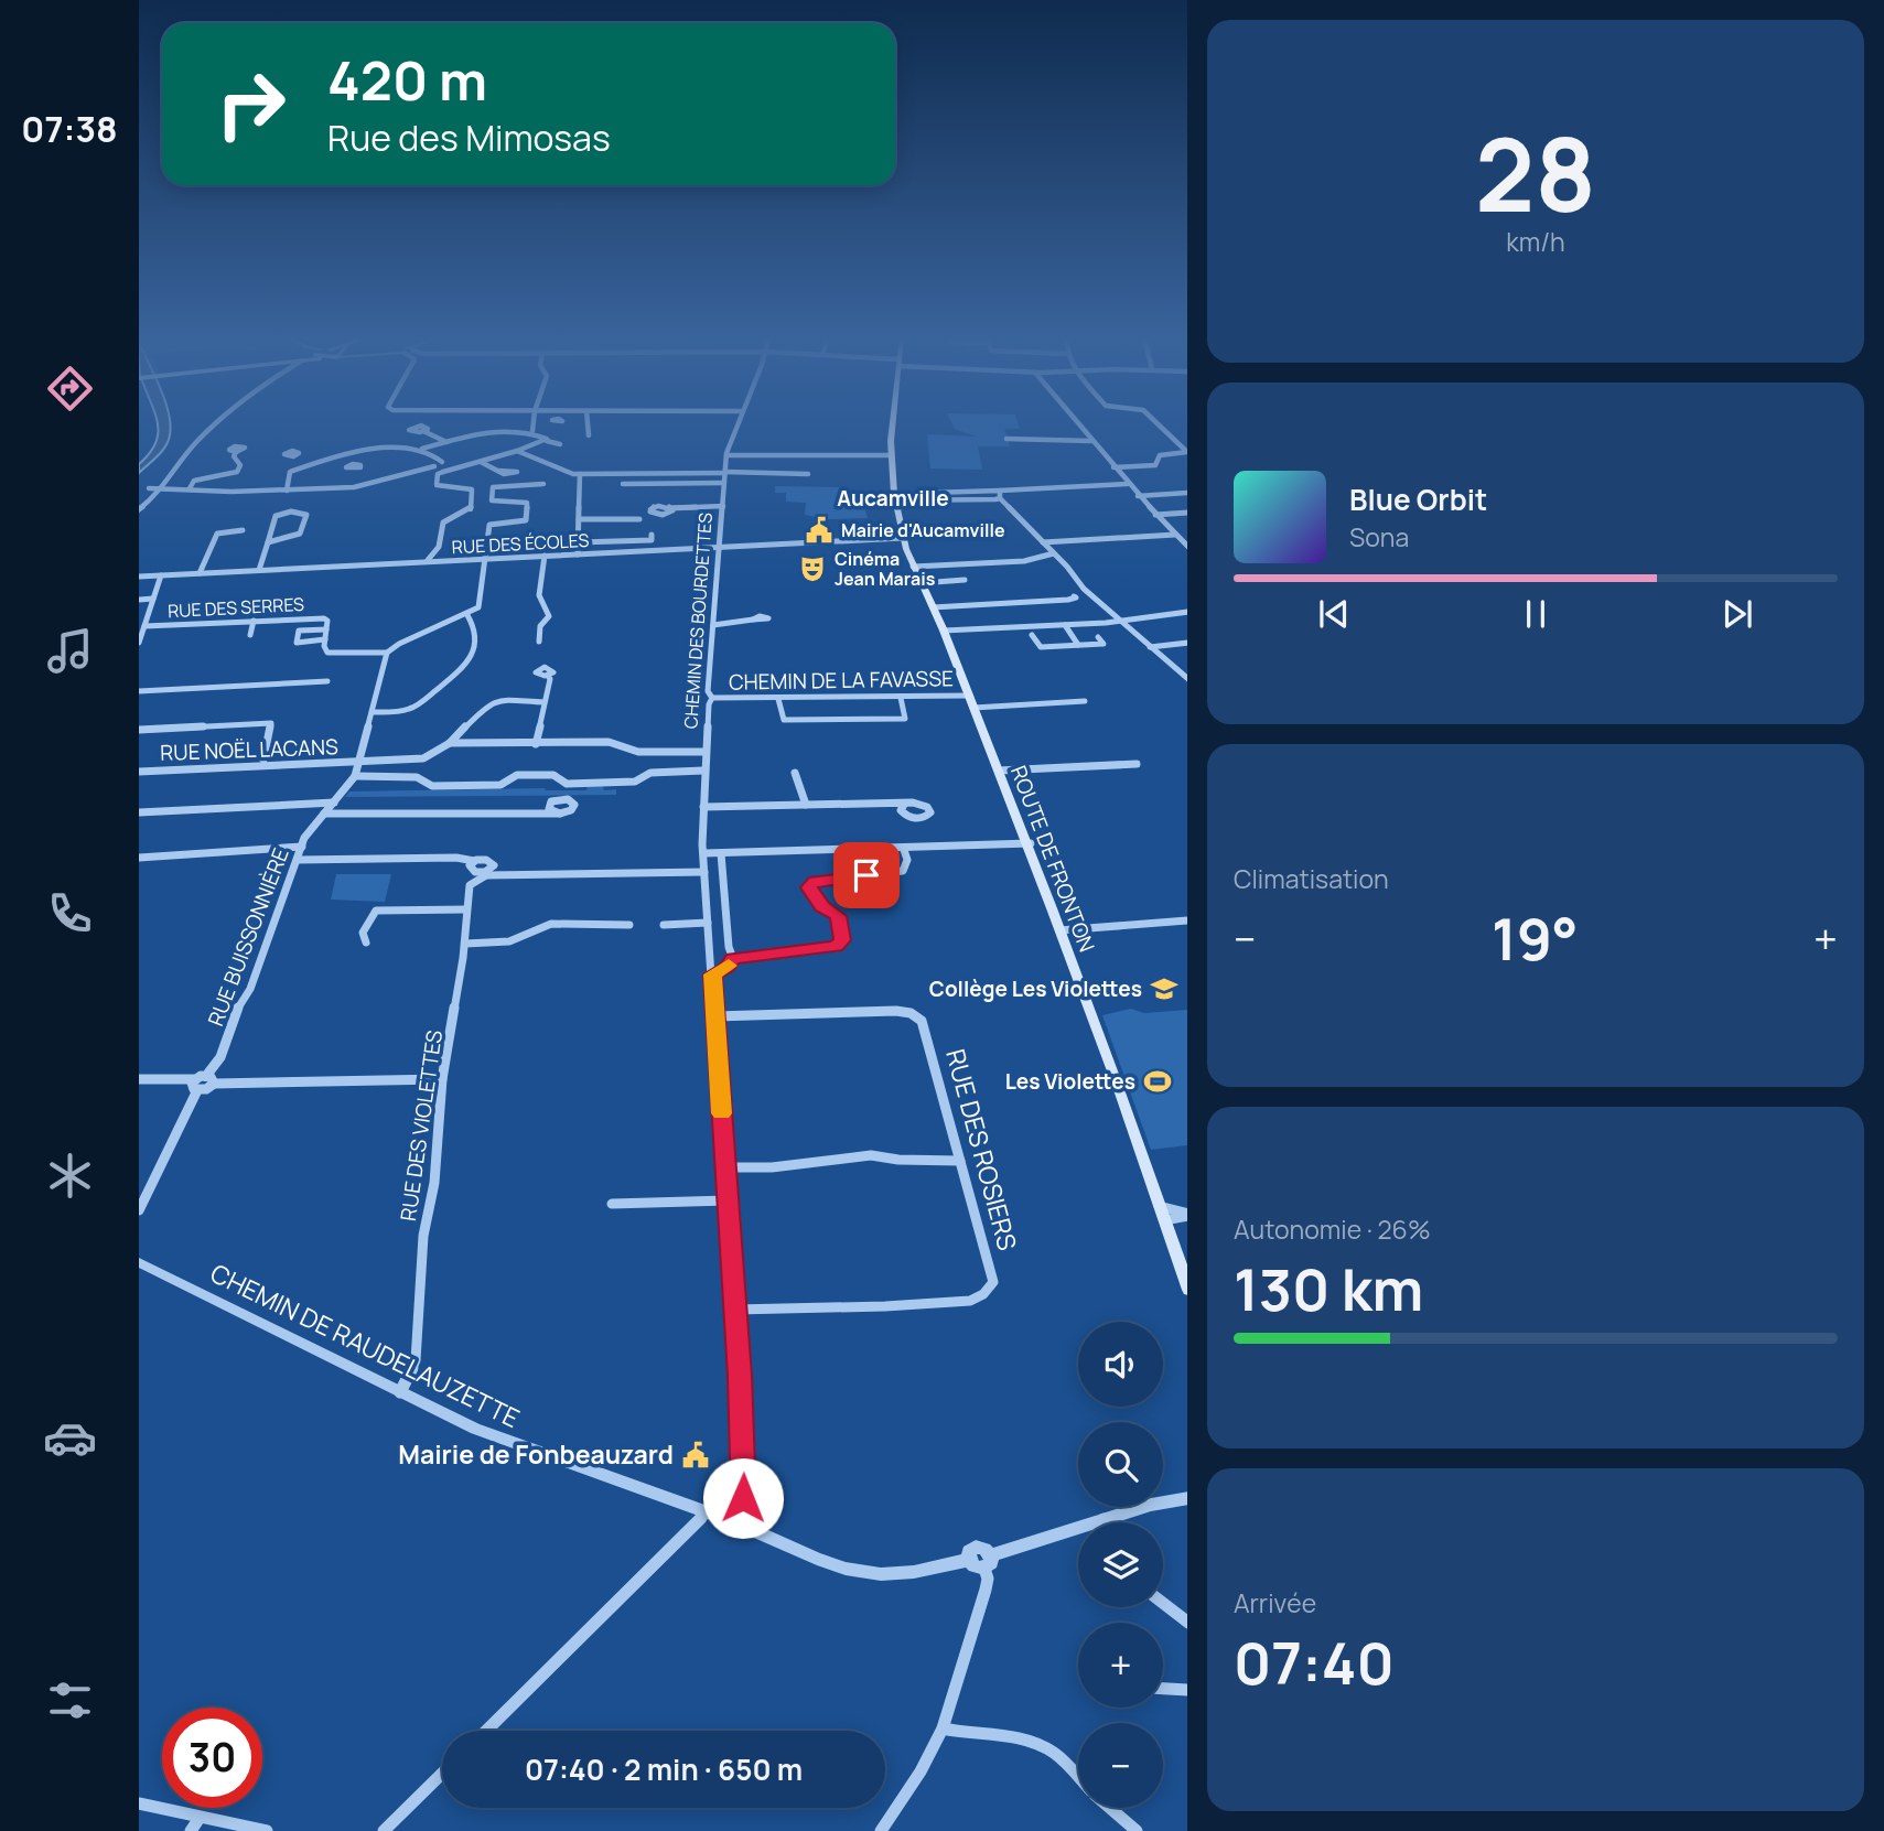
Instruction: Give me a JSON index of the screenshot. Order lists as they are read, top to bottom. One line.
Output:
{"streets":{"main road":["ROUTE DE FRONTON"],"street":["RUE DES ÉCOLES","RUE DES SERRES","CHEMIN DES BOURDETTES","CHEMIN DE LA FAVASSE","RUE NOËL LACANS","RUE BUISSONNIÈRE","RUE DES VIOLETTES","RUE DES ROSIERS","CHEMIN DE RAUDELAUZETTE"]},"crossings":[["RUE DES ÉCOLES","CHEMIN DES BOURDETTES"],["RUE DES ÉCOLES","ROUTE DE FRONTON"],["CHEMIN DES BOURDETTES","CHEMIN DE LA FAVASSE"],["CHEMIN DE LA FAVASSE","ROUTE DE FRONTON"],["RUE NOËL LACANS","RUE BUISSONNIÈRE"],["RUE DES VIOLETTES","CHEMIN DE RAUDELAUZETTE"]],"districts":["Aucamville"],"places":{"public building":["Mairie d'Aucamville","Mairie de Fonbeauzard"],"theatre":["Cinéma Jean Marais"],"school or university":["Collège Les Violettes"],"sports":["Les Violettes"]},"page":{"tabs":"07:38","tile":[["28","km/h"],"Climatisation",["Autonomie · 26%","130 km"],["Arrivée","07:40"]],"turn":["420 m","Rue des Mimosas"],"song":["Blue Orbit","Sona"],"heat":["−","19°","+"],"map_buttons":["+","−"],"limit":"30","trip":"07:40 · 2 min · 650 m"}}
